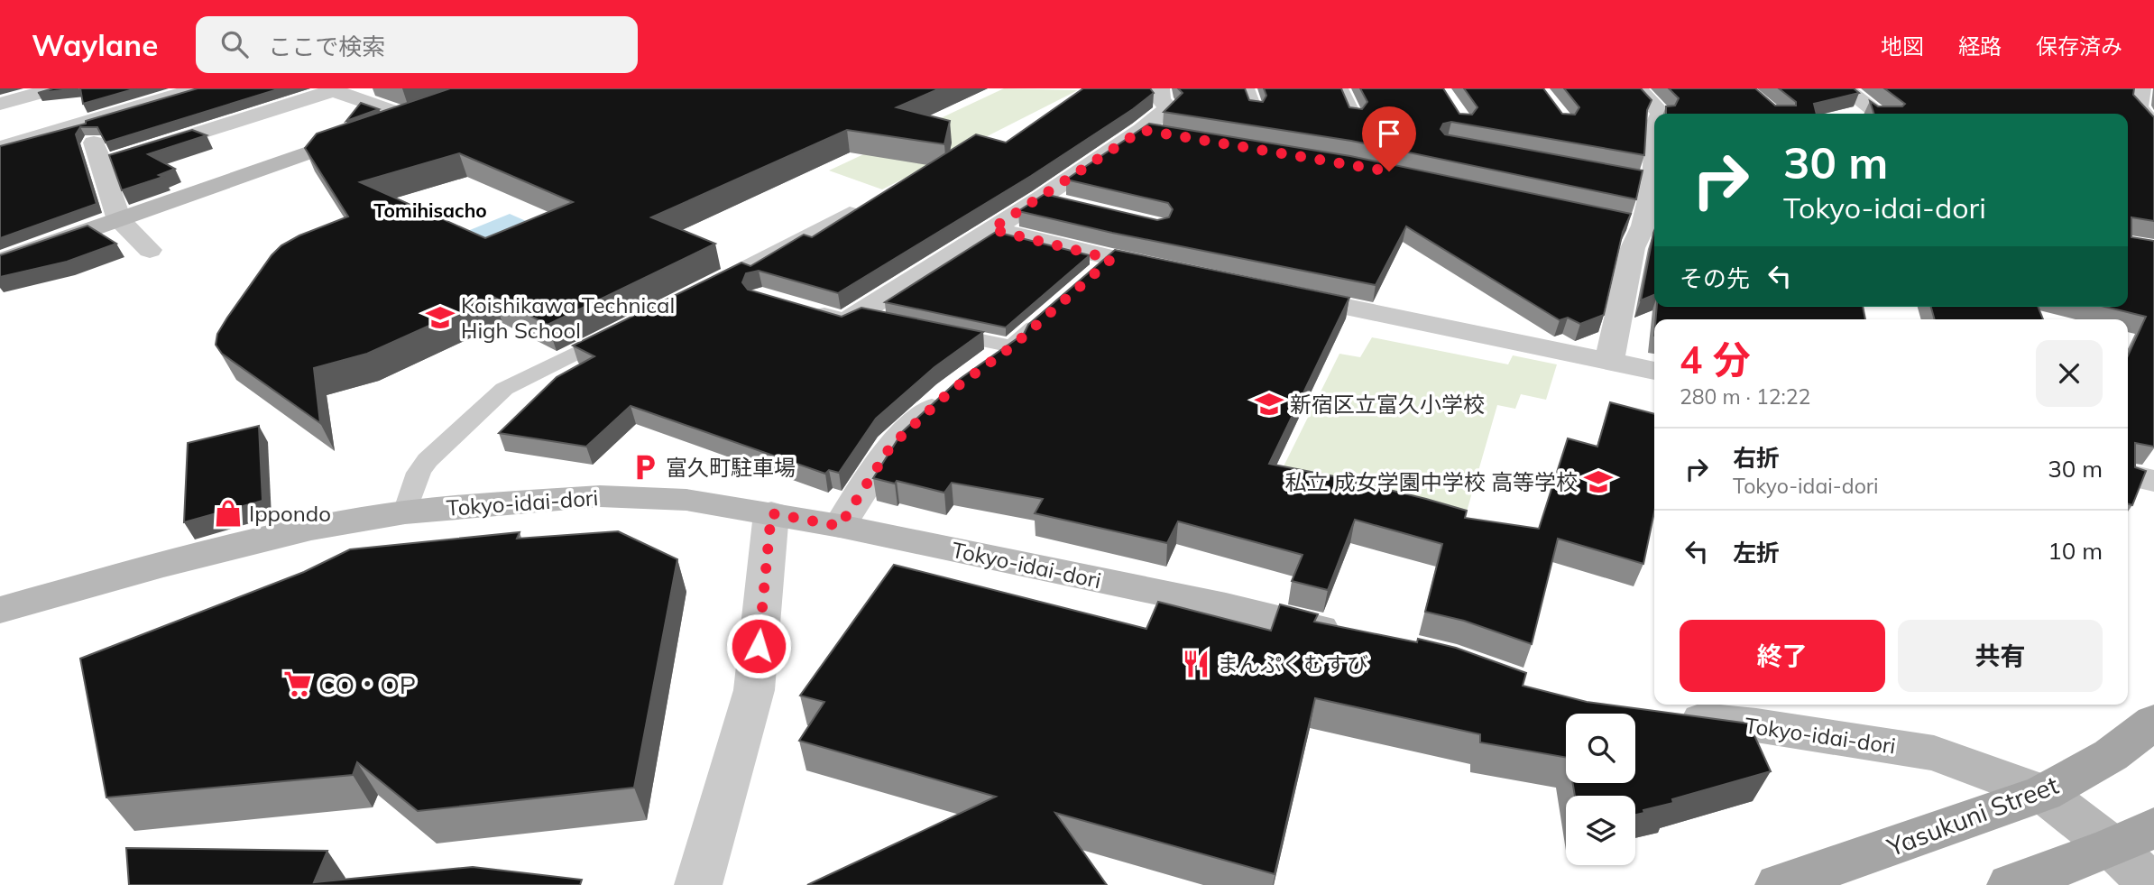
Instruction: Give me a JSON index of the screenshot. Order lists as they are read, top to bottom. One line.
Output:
{"streets":{"main road":["Yasukuni Street"],"street":["Tokyo-idai-dori"]},"crossings":[["Tokyo-idai-dori","Yasukuni Street"]],"districts":["Tomihisacho"],"places":{"school or university":["Koishikawa Technical High School","新宿区立富久小学校","私立 成女学園中学校 高等学校"],"parking":["富久町駐車場"],"shop":["Ippondo"],"restaurant":["まんぷくむすび"],"supermarket":["CO・OP"]},"page":{"header":"Waylane","search":"ここで検索","nav":["地図","経路","保存済み"],"turn":["30 m","Tokyo-idai-dori"],"then":"その先","heading":["4 分","280 m · 12:22"],"list":[{"name":"右折","note":"Tokyo-idai-dori","value":"30 m"},{"name":"左折","value":"10 m"}],"buttons":["終了","共有"]}}
